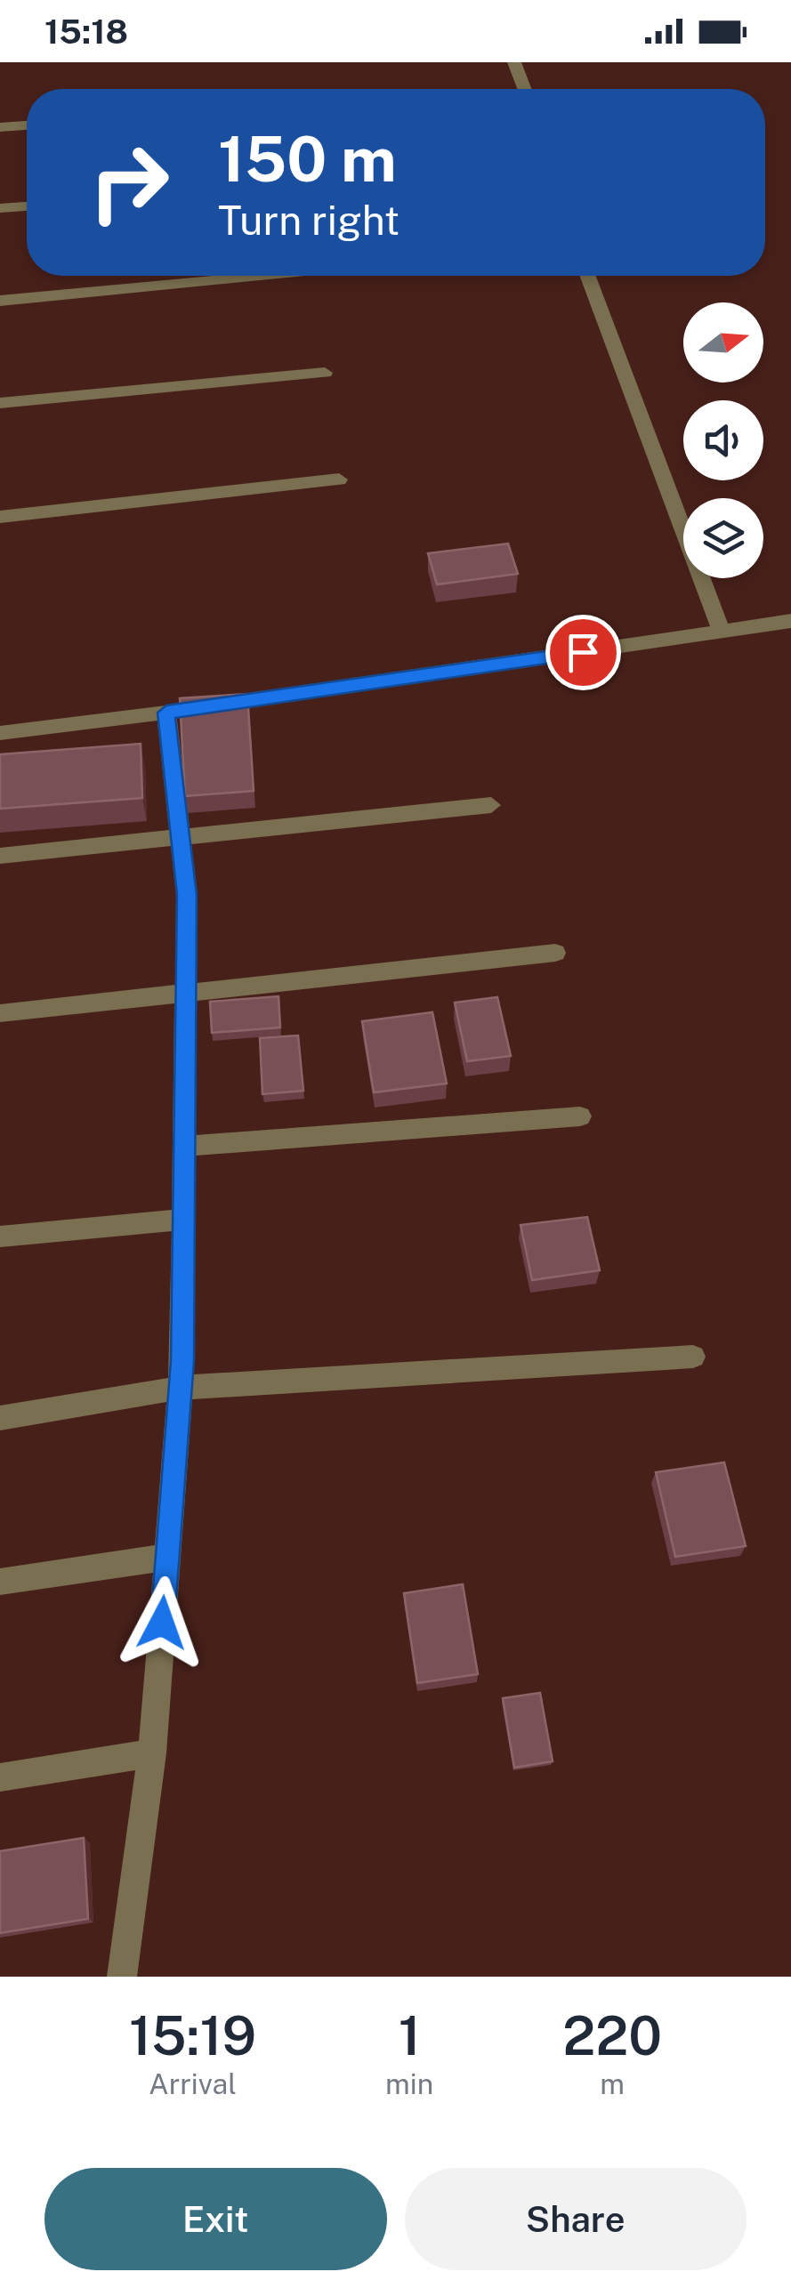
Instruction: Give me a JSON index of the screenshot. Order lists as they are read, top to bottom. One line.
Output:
{"north":"right","page":{"status":"15:18","turn":["150 m","Turn right"],"eta":["15:19","Arrival","1","min","220","m"],"buttons":["Exit","Share"]}}
